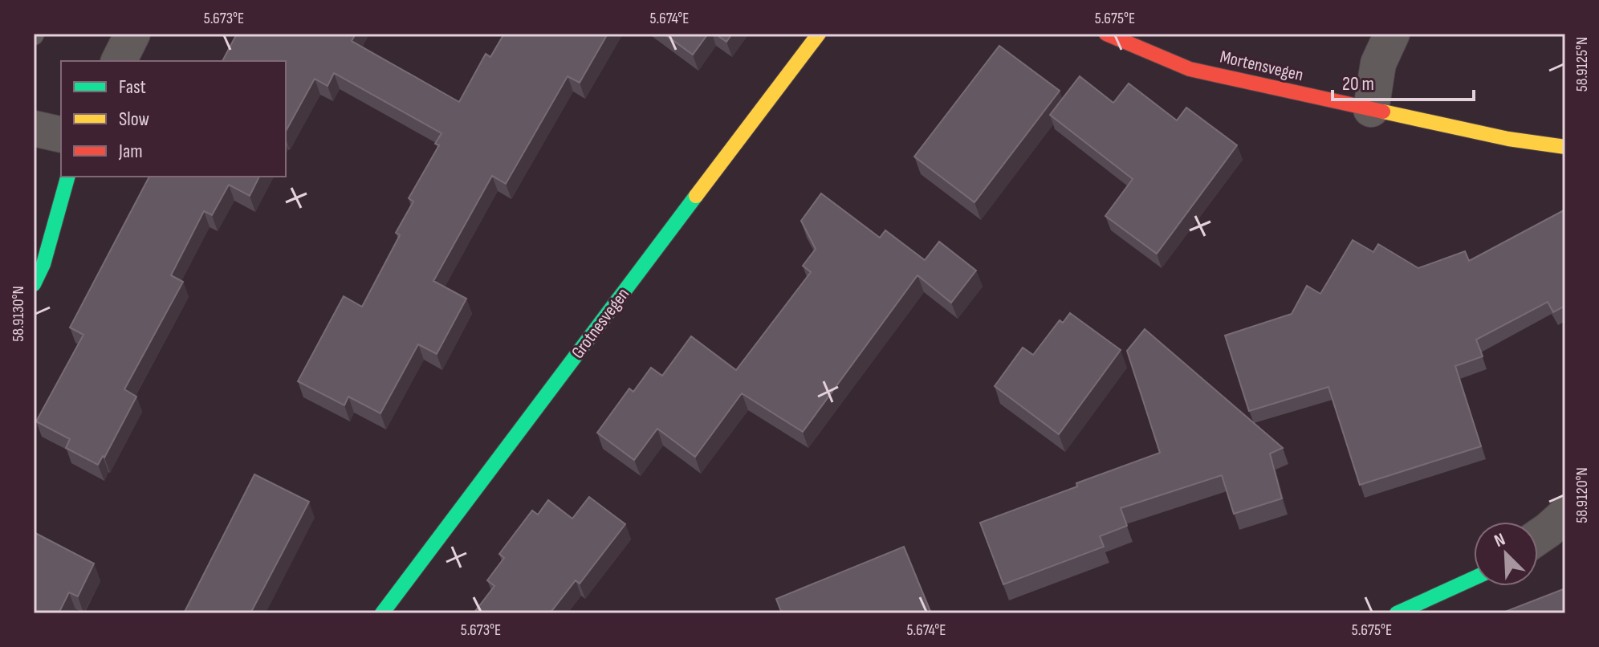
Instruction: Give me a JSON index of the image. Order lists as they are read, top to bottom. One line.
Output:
{"streets":{"street":["Mortensvegen","Grotnesvegen"]},"legend":["Fast","Slow","Jam"],"scale_bar":"20 m","north":"top left","coordinates":["5.673°E","5.674°E","5.675°E","58.9125°N","58.9130°N","58.9120°N"]}
